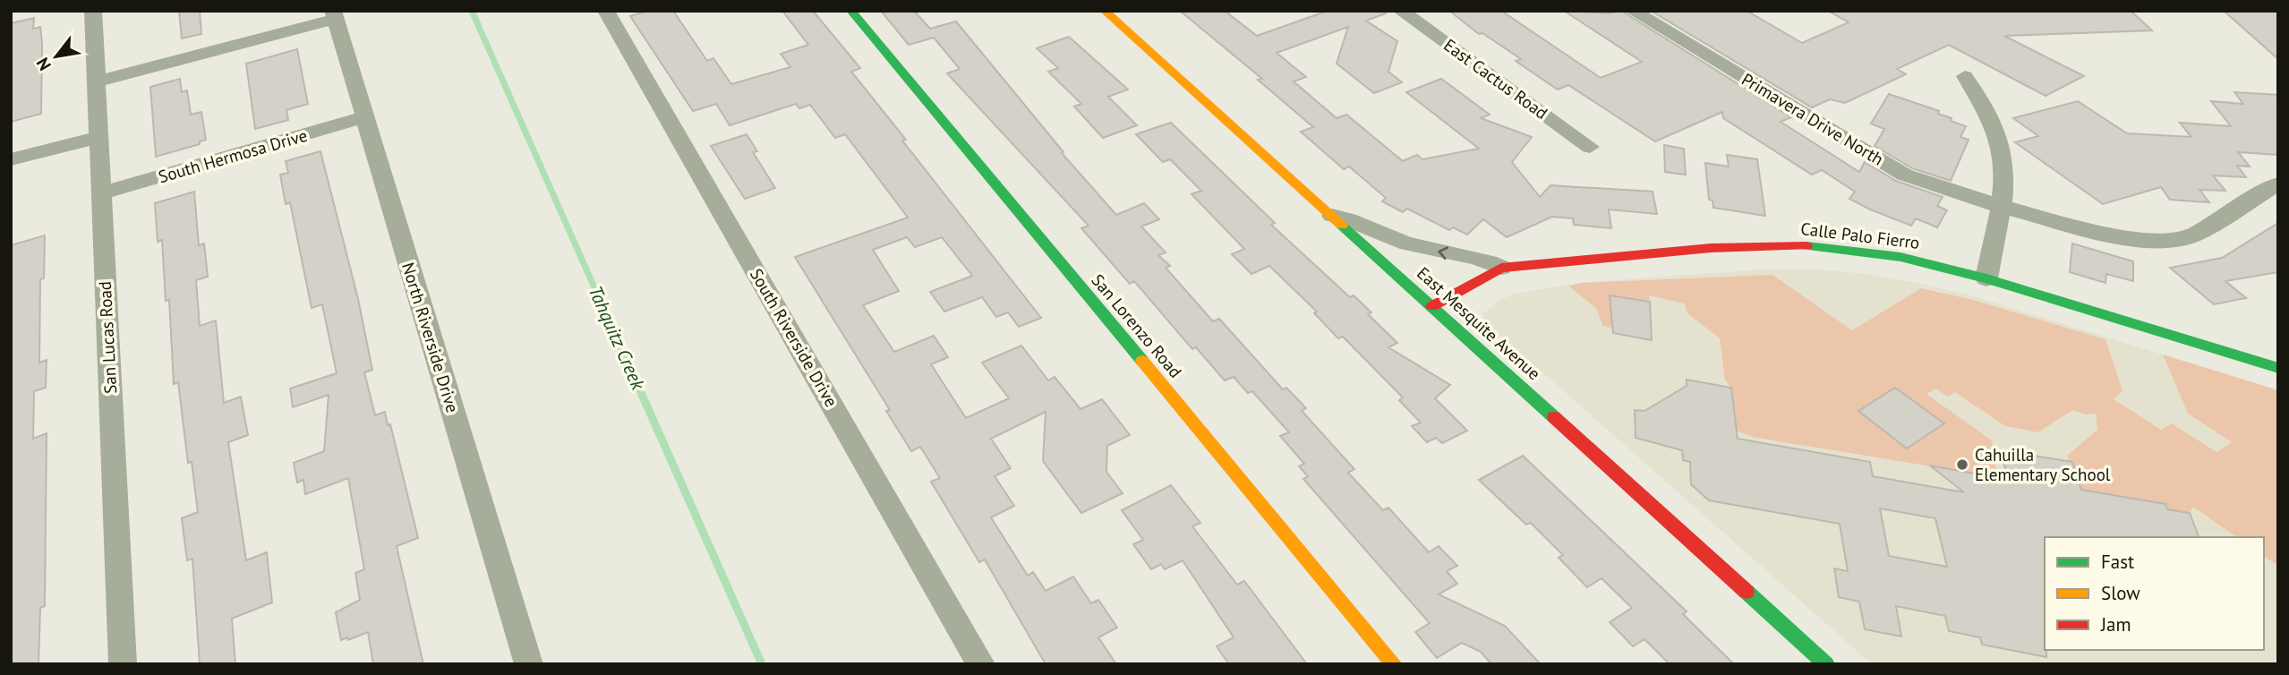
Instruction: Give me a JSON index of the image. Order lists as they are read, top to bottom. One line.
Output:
{"streets":{"street":["East Cactus Road","Primavera Drive North","South Hermosa Drive","Calle Palo Fierro","East Mesquite Avenue","San Lorenzo Road","San Lucas Road","North Riverside Drive","South Riverside Drive"]},"crossings":[["South Hermosa Drive","San Lucas Road"],["South Hermosa Drive","North Riverside Drive"],["Calle Palo Fierro","East Mesquite Avenue"]],"water":["Tahquitz Creek"],"places":["Cahuilla Elementary School"],"legend":["Fast","Slow","Jam"],"north":"bottom left"}
